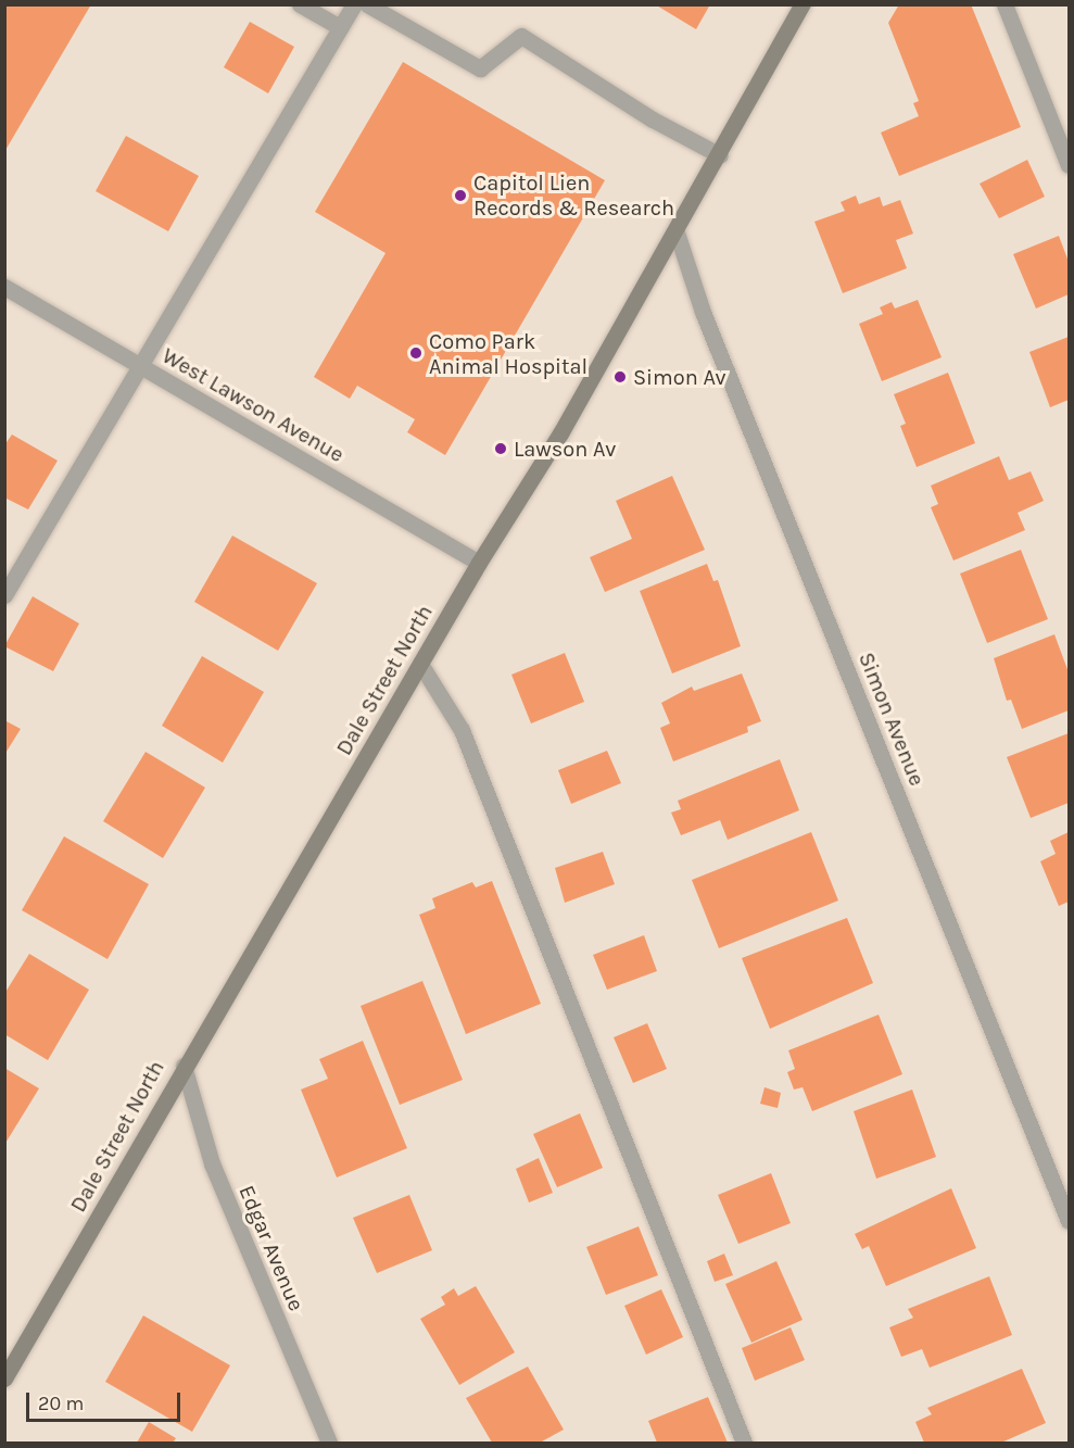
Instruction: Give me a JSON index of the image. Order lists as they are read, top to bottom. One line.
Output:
{"streets":{"main road":["Dale Street North"],"street":["West Lawson Avenue","Simon Avenue","Edgar Avenue"]},"crossings":[["West Lawson Avenue","Dale Street North"],["Dale Street North","Simon Avenue"],["Dale Street North","Edgar Avenue"]],"places":["Capitol Lien Records & Research","Como Park Animal Hospital","Simon Av","Lawson Av"],"scale_bar":"20 m"}
